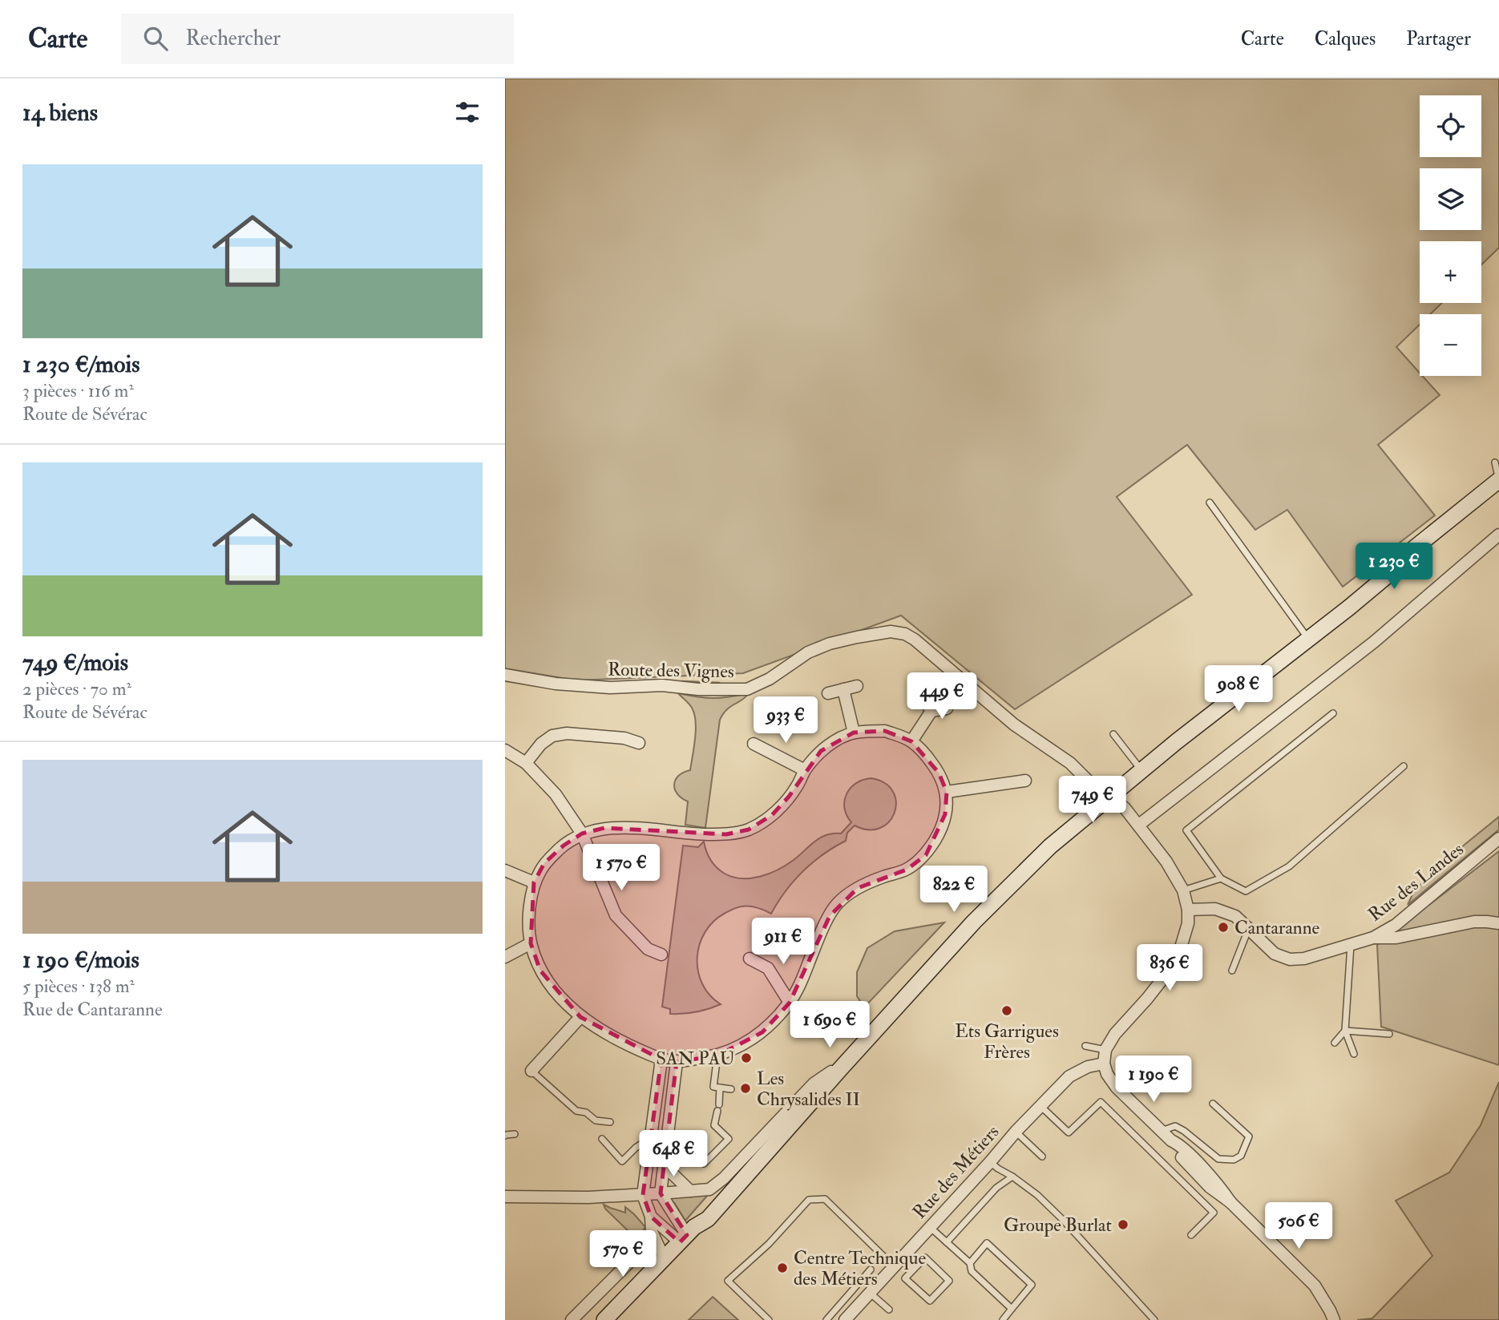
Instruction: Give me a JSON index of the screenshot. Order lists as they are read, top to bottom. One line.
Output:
{"streets":{"street":["Route des Vignes","Rue des Landes","Rue des Métiers"]},"crossings":[["Route des Vignes","Rue des Landes"]],"places":["Cantaranne","Ets Garrigues Frères","SAN PAU","Les Chrysalides II","Groupe Burlat","Centre Technique des Métiers"],"page":{"header":"Carte","search":"Rechercher","nav":["Carte","Calques","Partager"],"heading":"14 biens","map_buttons":["+","−"],"list":[{"name":"1 230 €/mois","note":"3 pièces · 116 m² · Route de Sévérac"},{"name":"749 €/mois","note":"2 pièces · 70 m² · Route de Sévérac"},{"name":"1 190 €/mois","note":"5 pièces · 138 m² · Rue de Cantaranne"}],"price":["1 230 €","908 €","449 €","933 €","749 €","1 570 €","822 €","911 €","836 €","1 690 €","1 190 €","648 €","506 €","570 €"]}}
